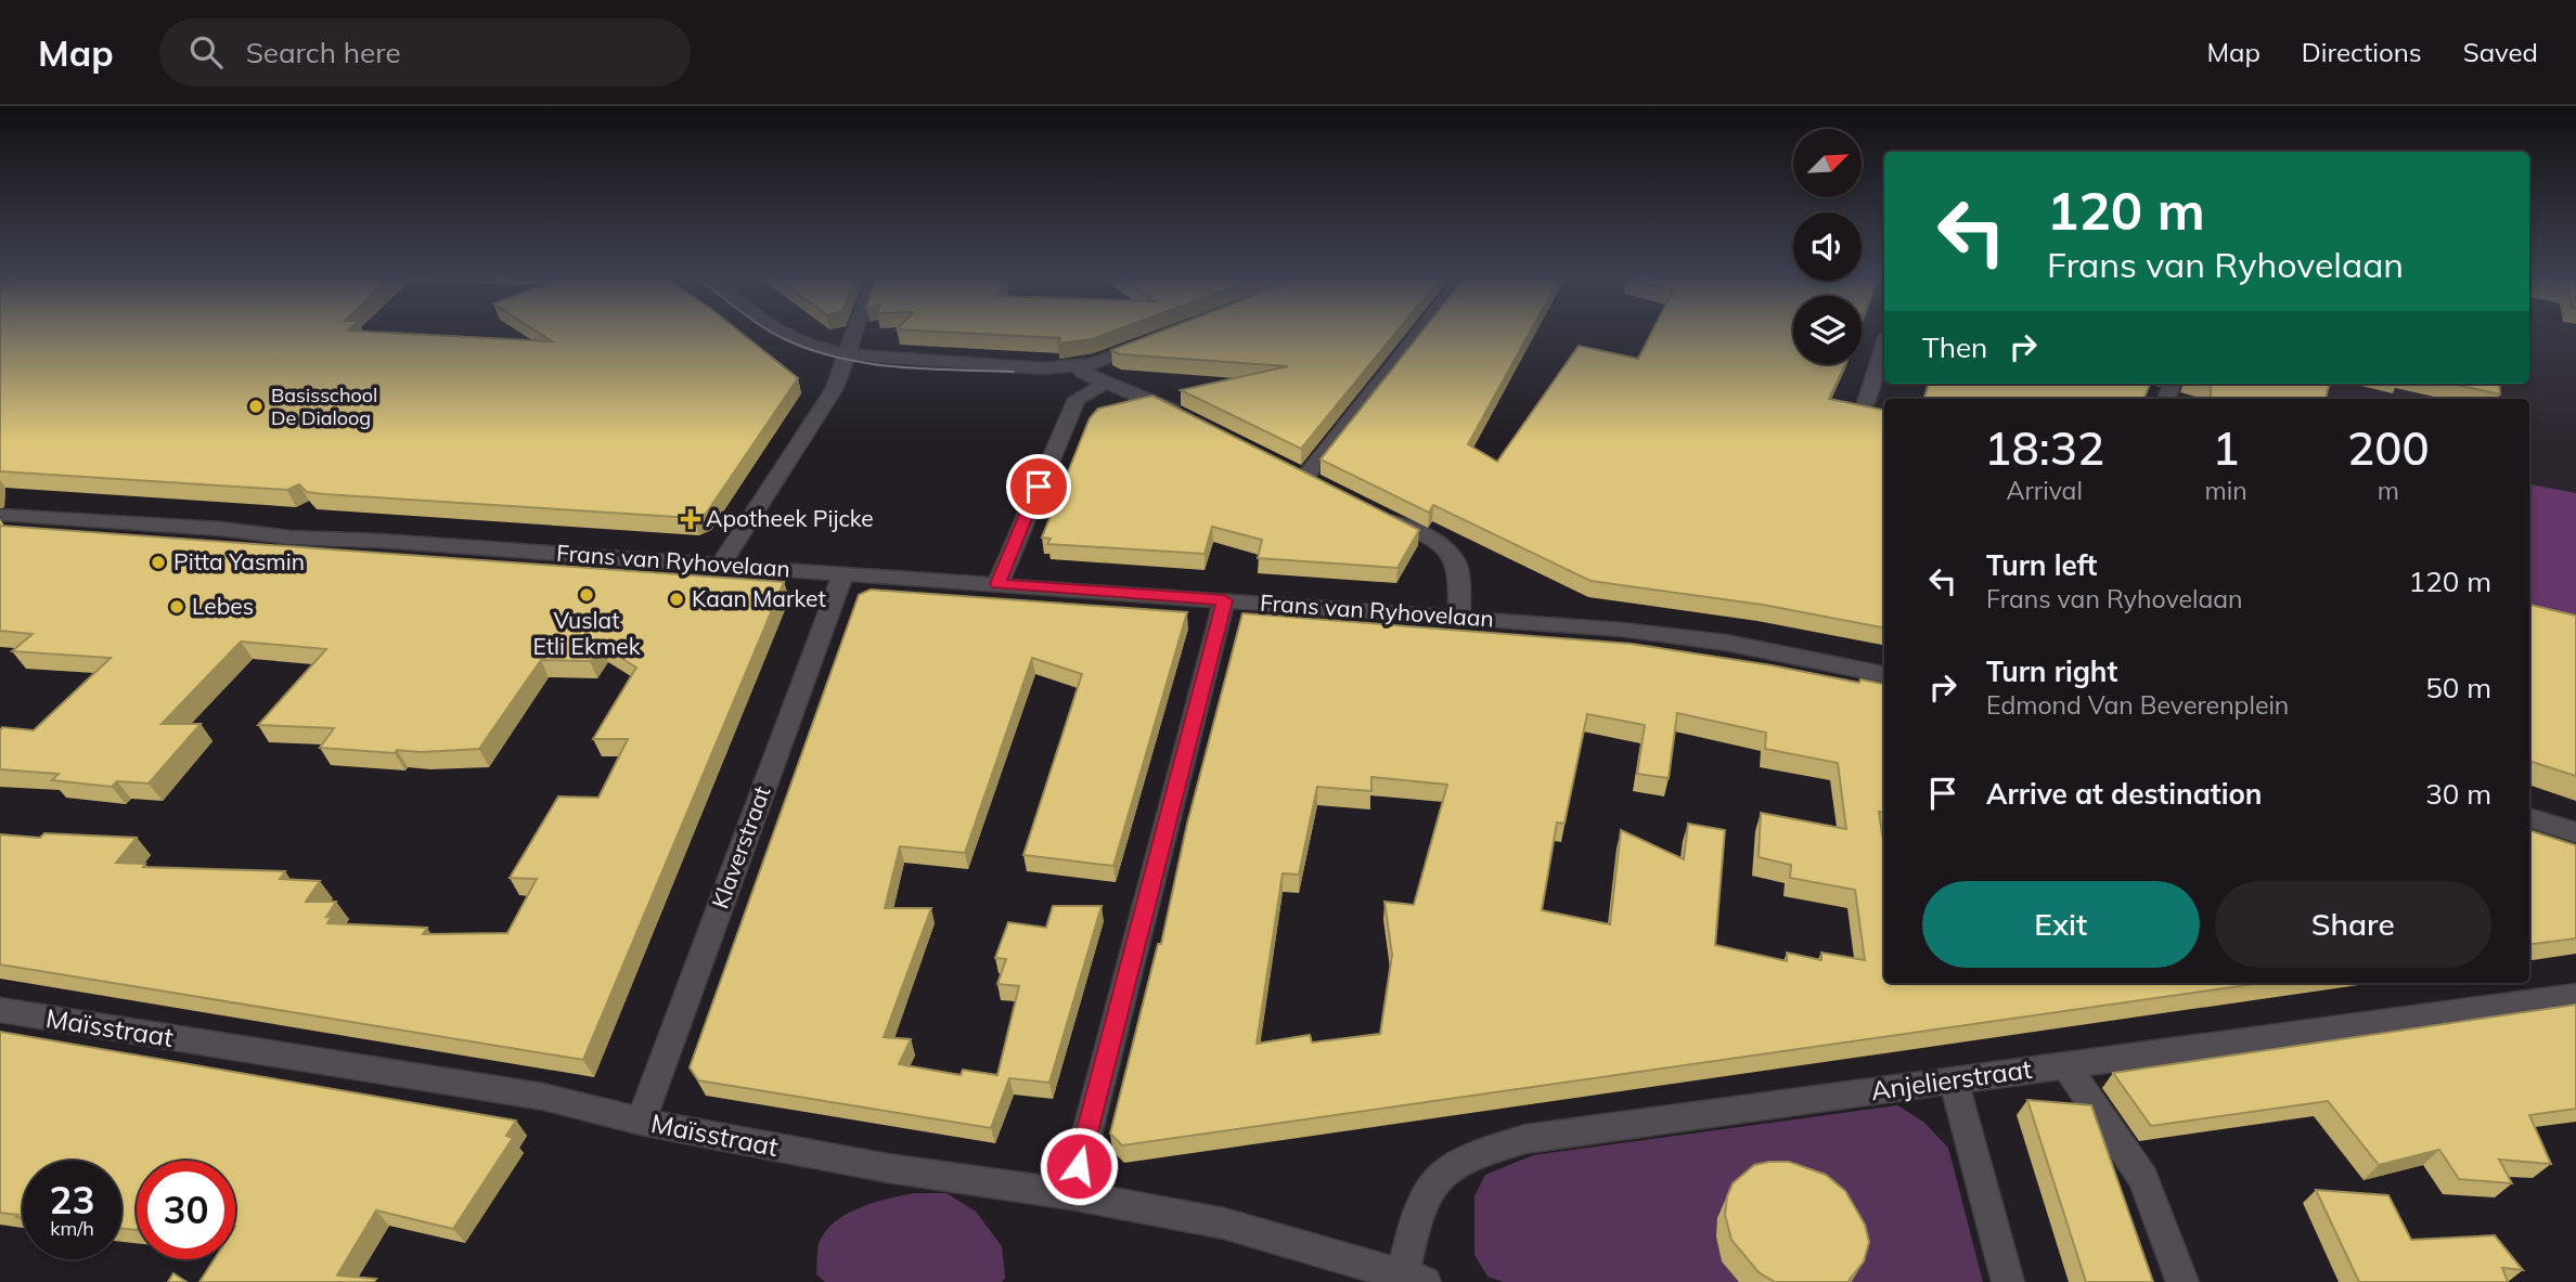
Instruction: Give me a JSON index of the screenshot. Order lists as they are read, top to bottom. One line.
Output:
{"streets":{"street":["Frans van Ryhovelaan","Klaverstraat","Maïsstraat","Anjelierstraat"]},"crossings":[["Frans van Ryhovelaan","Klaverstraat"],["Klaverstraat","Maïsstraat"],["Maïsstraat","Anjelierstraat"]],"places":{"other":["Basisschool De Dialoog","Pitta Yasmin","Vuslat Etli Ekmek","Kaan Market","Lebes"],"health":["Apotheek Pijcke"]},"north":"top right","page":{"header":"Map","search":"Search here","nav":["Map","Directions","Saved"],"turn":["120 m","Frans van Ryhovelaan"],"then":"Then","eta":["18:32","Arrival","1","min","200","m"],"list":[{"name":"Turn left","note":"Frans van Ryhovelaan","value":"120 m"},{"name":"Turn right","note":"Edmond Van Beverenplein","value":"50 m"},{"name":"Arrive at destination","value":"30 m"}],"buttons":["Exit","Share"],"speed":"23 km/h","limit":"30"}}
